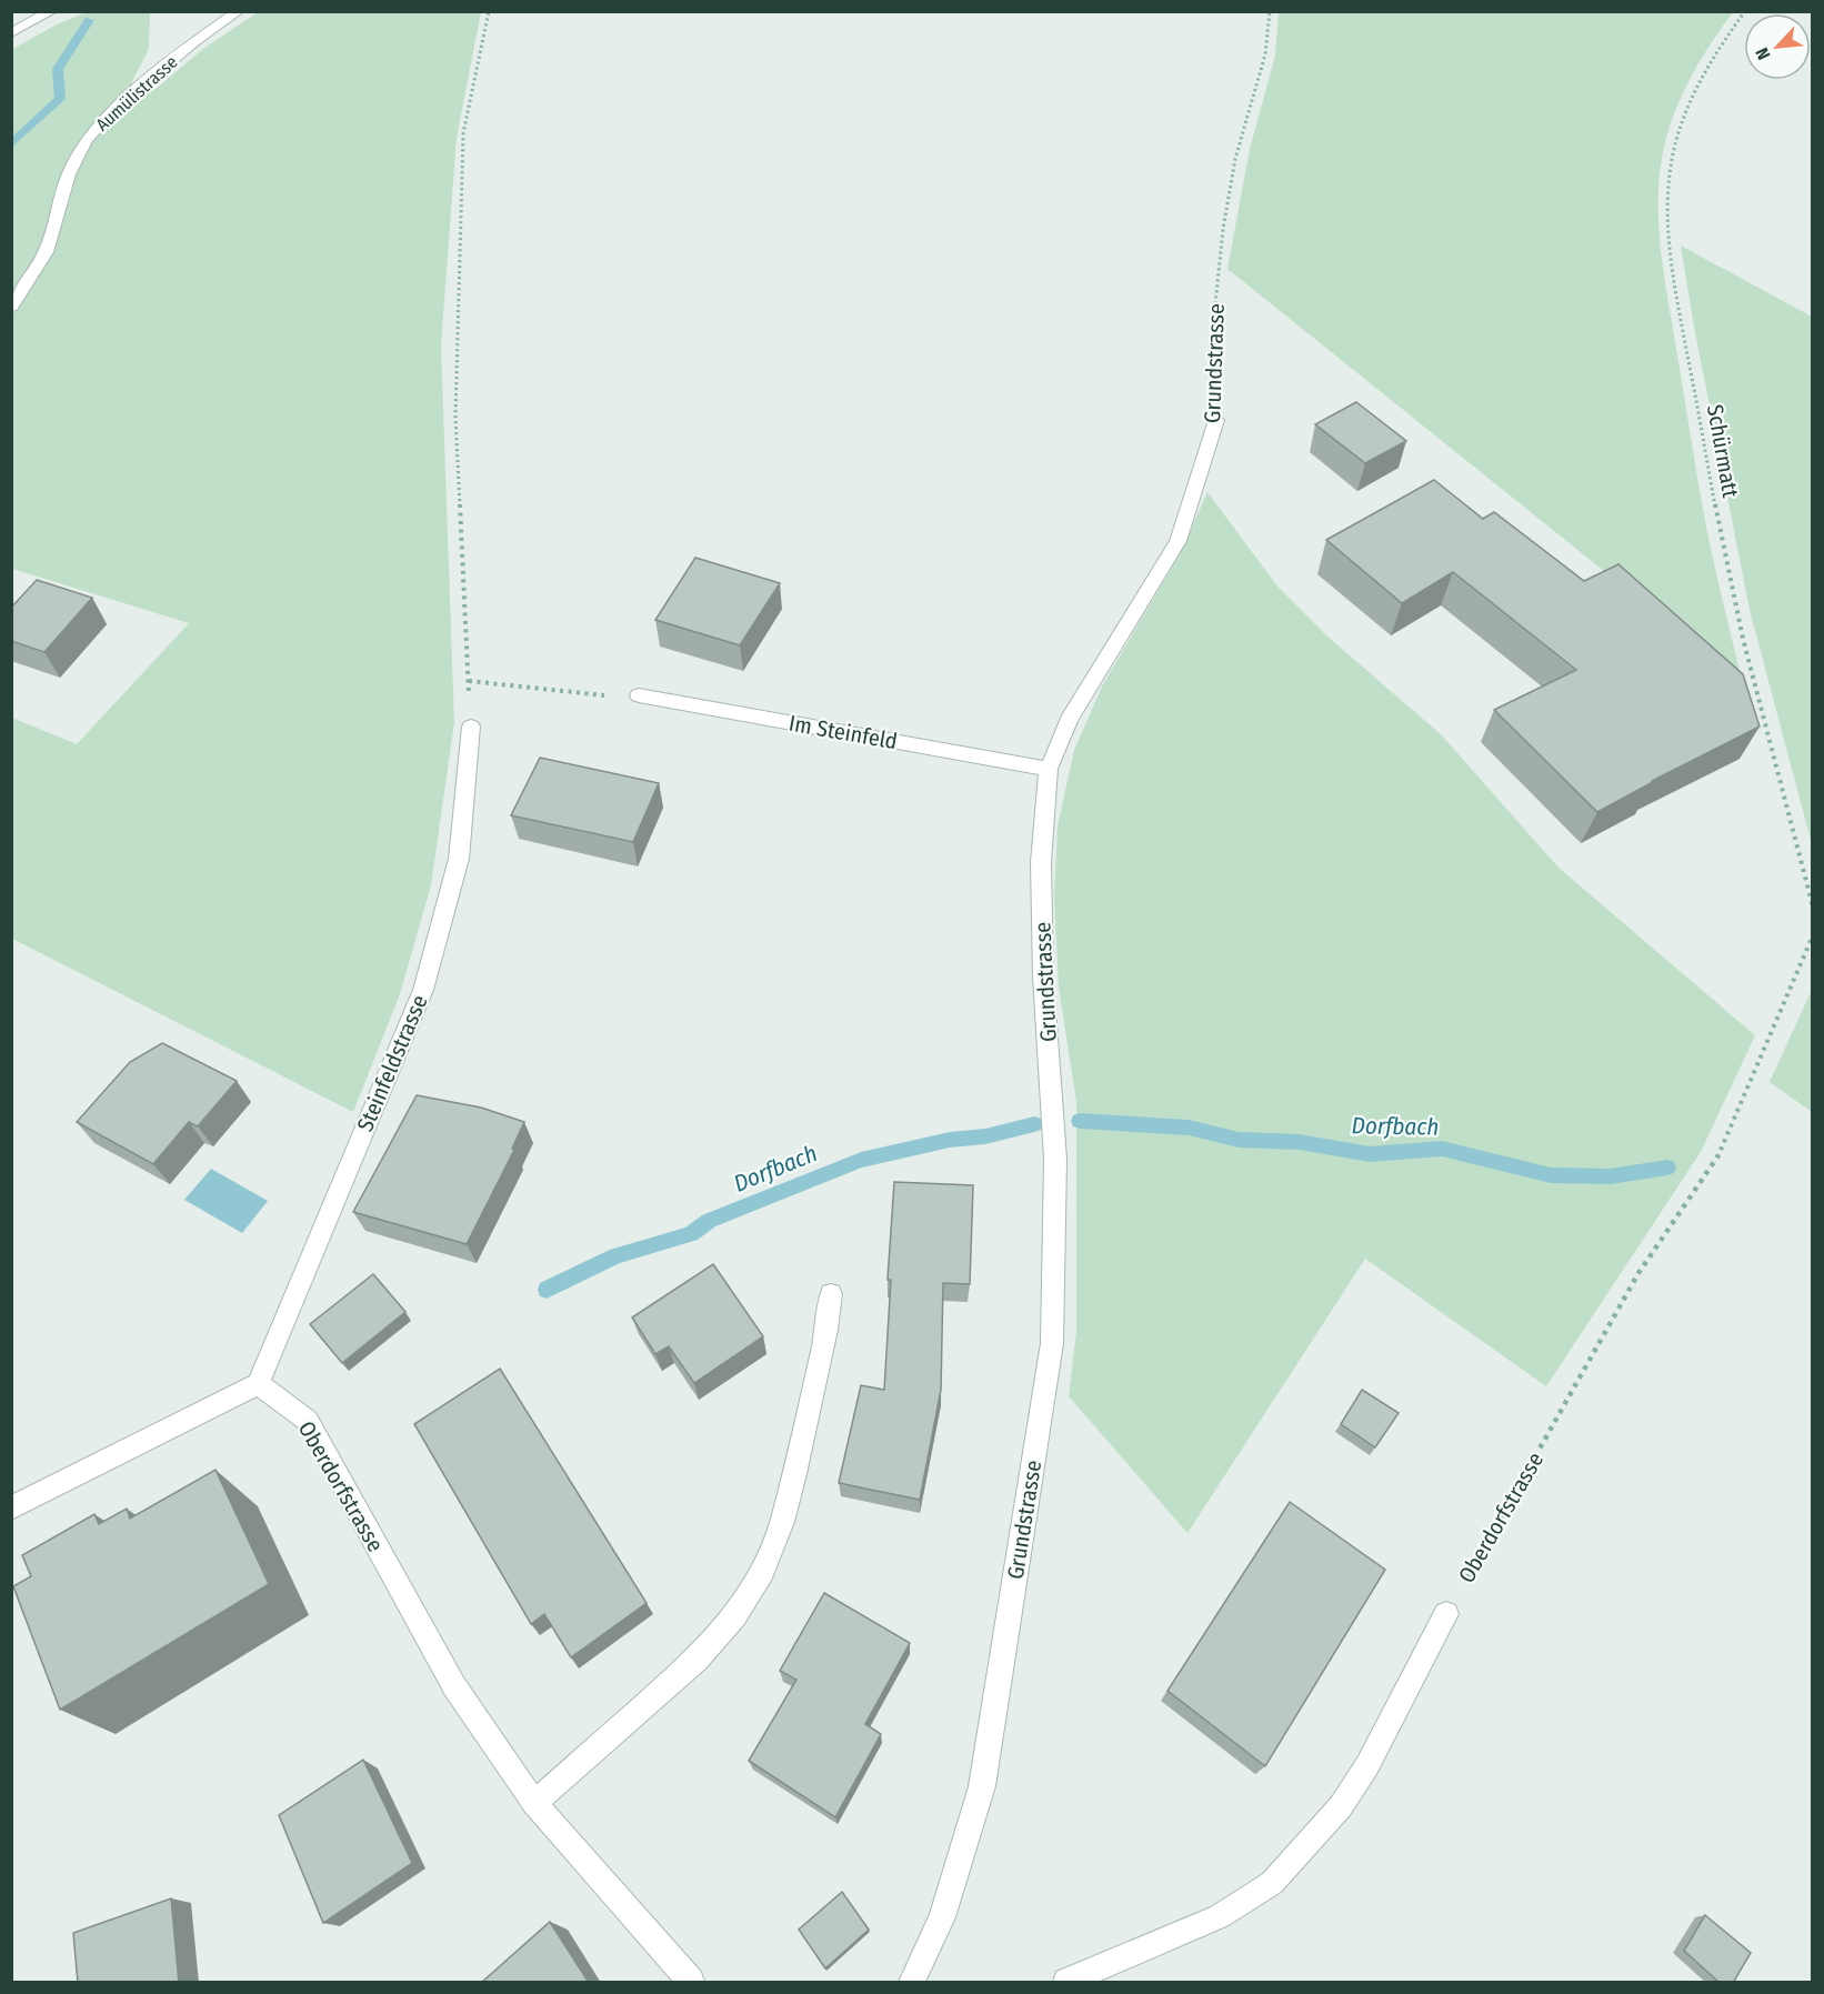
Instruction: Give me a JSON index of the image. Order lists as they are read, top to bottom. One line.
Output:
{"streets":{"street":["Aumülistrasse","Grundstrasse","Im Steinfeld","Steinfeldstrasse","Oberdorfstrasse"],"path":["Schürmatt"]},"crossings":[["Grundstrasse","Im Steinfeld"],["Steinfeldstrasse","Oberdorfstrasse"]],"water":["Dorfbach"],"north":"bottom left"}
